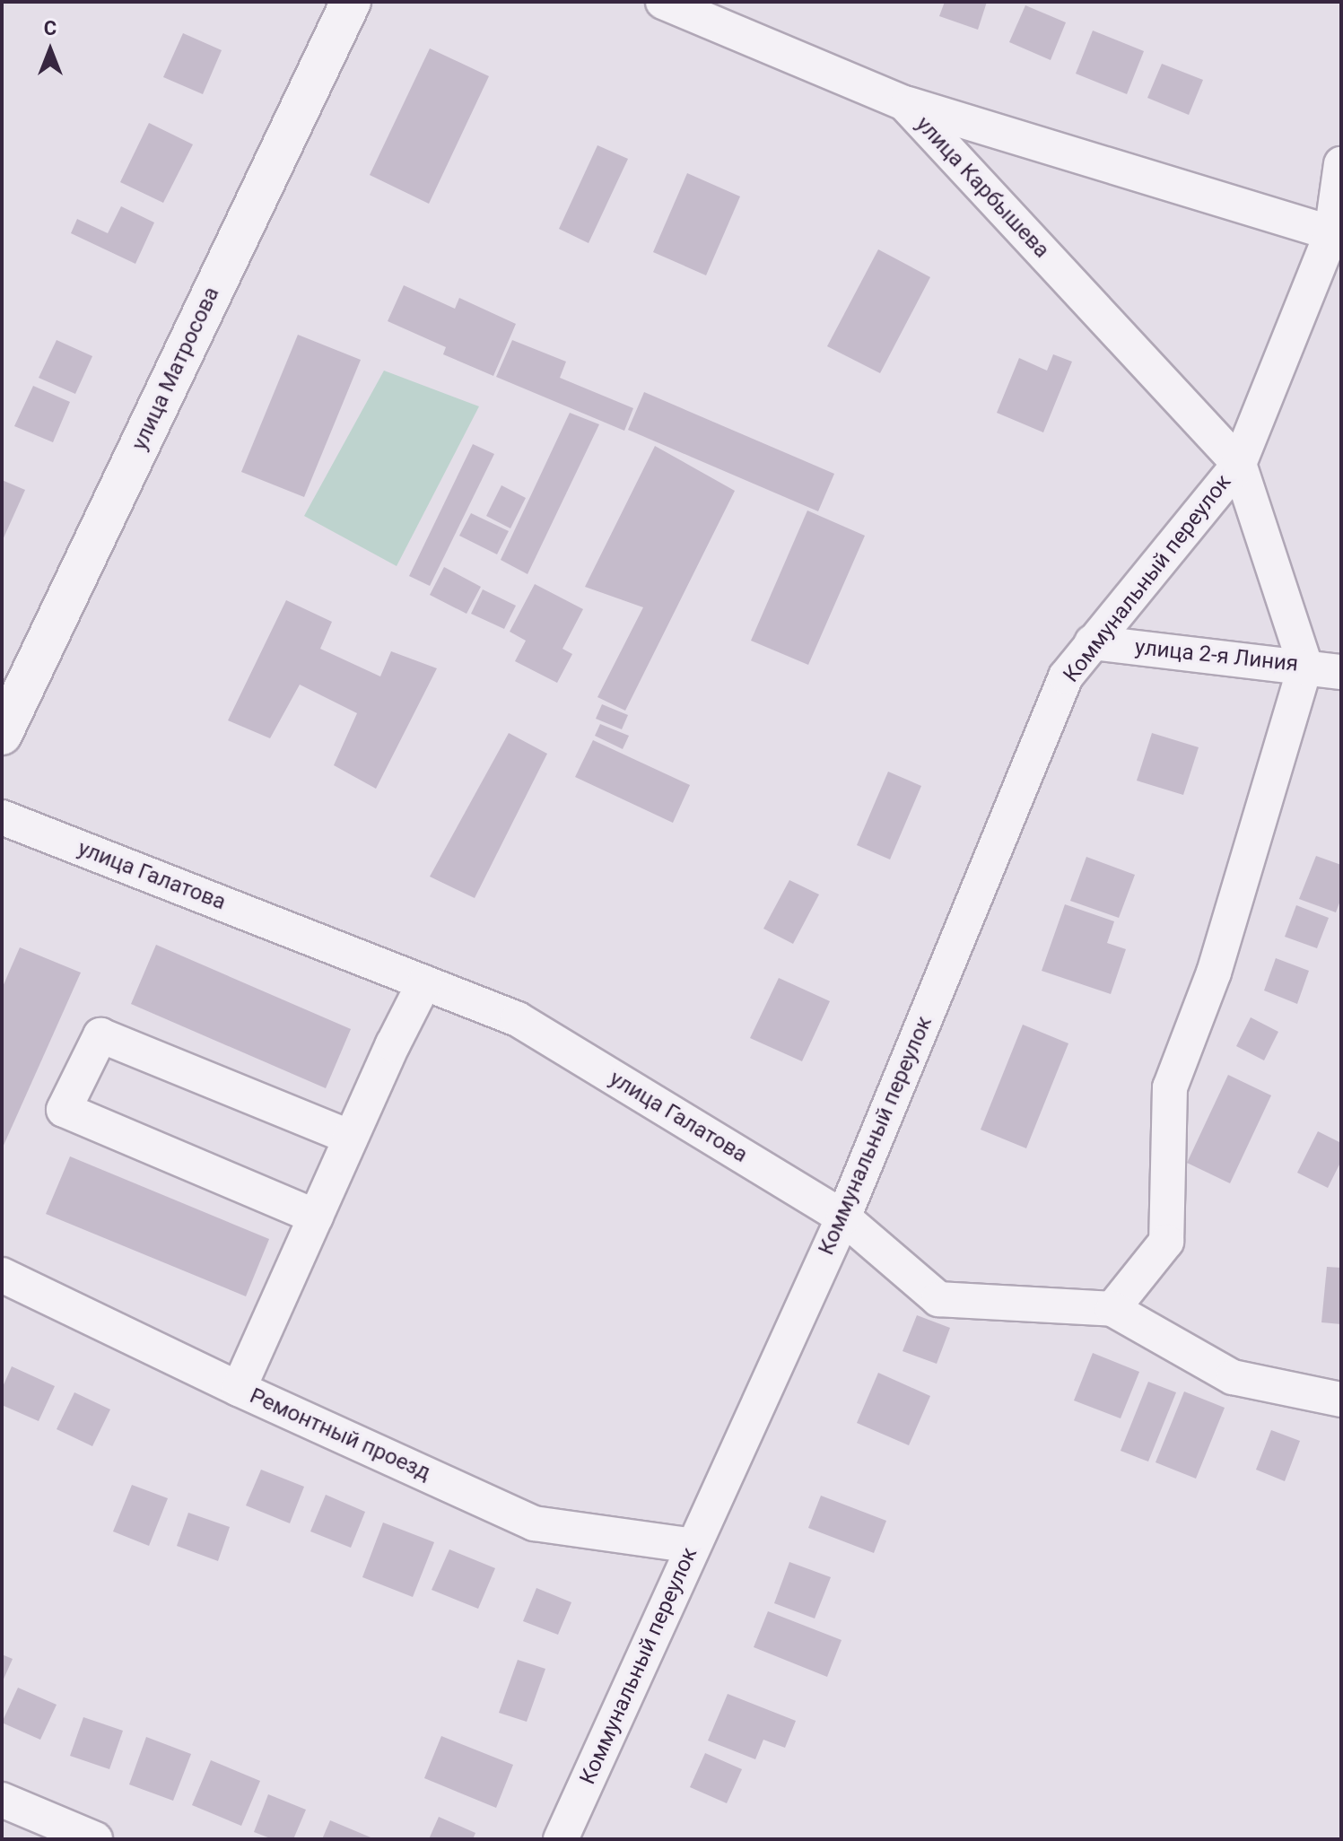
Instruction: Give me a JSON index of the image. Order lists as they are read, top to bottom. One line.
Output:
{"streets":{"street":["улица Карбышева","улица Матросова","Коммунальный переулок","улица 2-я Линия","улица Галатова","Ремонтный проезд"]},"crossings":[["улица Карбышева","Коммунальный переулок"],["Коммунальный переулок","улица 2-я Линия"],["Коммунальный переулок","улица Галатова"],["Коммунальный переулок","Ремонтный проезд"]],"north":"top"}
